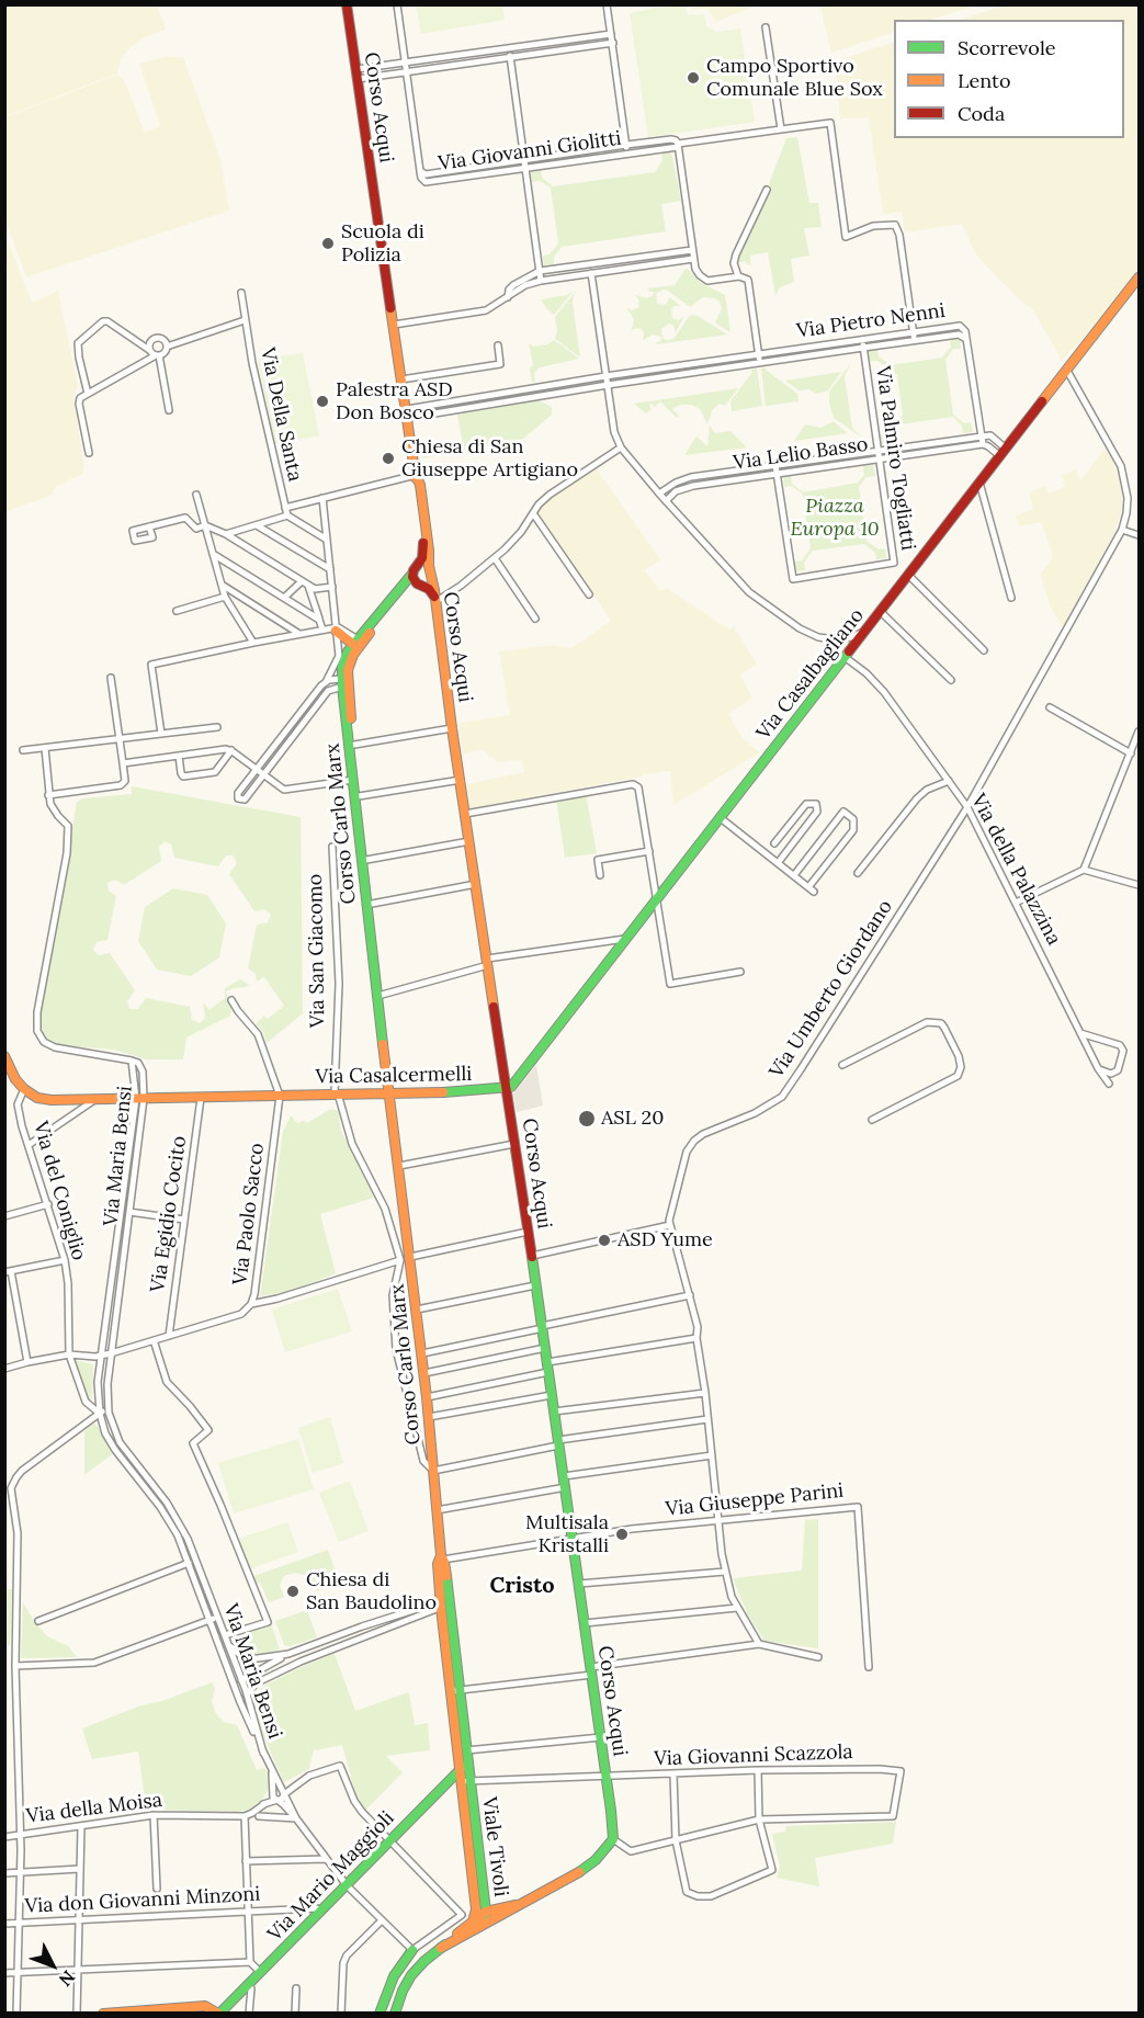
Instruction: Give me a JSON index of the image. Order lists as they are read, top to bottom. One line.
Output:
{"streets":{"street":["Corso Acqui","Via Giovanni Giolitti","Via Pietro Nenni","Via Della Santa","Via Lelio Basso","Via Palmiro Togliatti","Via Casalbagliano","Corso Carlo Marx","Via della Palazzina","Via San Giacomo","Via Umberto Giordano","Via Casalcermelli","Via Maria Bensi","Via del Coniglio","Via Egidio Cocito","Via Paolo Sacco","Via Giuseppe Parini","Via Giovanni Scazzola","Via della Moisa","Viale Tivoli","Via Mario Maggioli","Via don Giovanni Minzoni"]},"crossings":[["Corso Acqui","Via Pietro Nenni"],["Corso Acqui","Via Casalbagliano"],["Corso Acqui","Corso Carlo Marx"],["Corso Acqui","Via Casalcermelli"],["Corso Acqui","Via Giuseppe Parini"],["Corso Acqui","Via Giovanni Scazzola"],["Via Giovanni Giolitti","Via Pietro Nenni"],["Via Pietro Nenni","Via Palmiro Togliatti"],["Via Lelio Basso","Via Palmiro Togliatti"],["Via Casalbagliano","Via della Palazzina"],["Via Casalbagliano","Via Umberto Giordano"],["Via Casalbagliano","Via Casalcermelli"],["Corso Carlo Marx","Via San Giacomo"],["Corso Carlo Marx","Via Casalcermelli"],["Corso Carlo Marx","Via Giuseppe Parini"],["Corso Carlo Marx","Viale Tivoli"],["Corso Carlo Marx","Via Mario Maggioli"],["Via della Palazzina","Via Umberto Giordano"],["Via San Giacomo","Via Casalcermelli"],["Via Umberto Giordano","Via Giuseppe Parini"],["Via Casalcermelli","Via Maria Bensi"],["Via Casalcermelli","Via del Coniglio"],["Via Casalcermelli","Via Egidio Cocito"],["Via Casalcermelli","Via Paolo Sacco"],["Via Maria Bensi","Via del Coniglio"],["Via Maria Bensi","Via Paolo Sacco"],["Via del Coniglio","Via Paolo Sacco"],["Via Egidio Cocito","Via Paolo Sacco"],["Viale Tivoli","Via Mario Maggioli"],["Via Mario Maggioli","Via don Giovanni Minzoni"]],"districts":["Cristo"],"parks":["Piazza Europa 10"],"places":["Campo Sportivo Comunale Blue Sox","Scuola di Polizia","Palestra ASD Don Bosco","Chiesa di San Giuseppe Artigiano","ASL 20","ASD Yume","Multisala Kristalli","Chiesa di San Baudolino"],"legend":["Scorrevole","Lento","Coda"],"north":"bottom right"}
